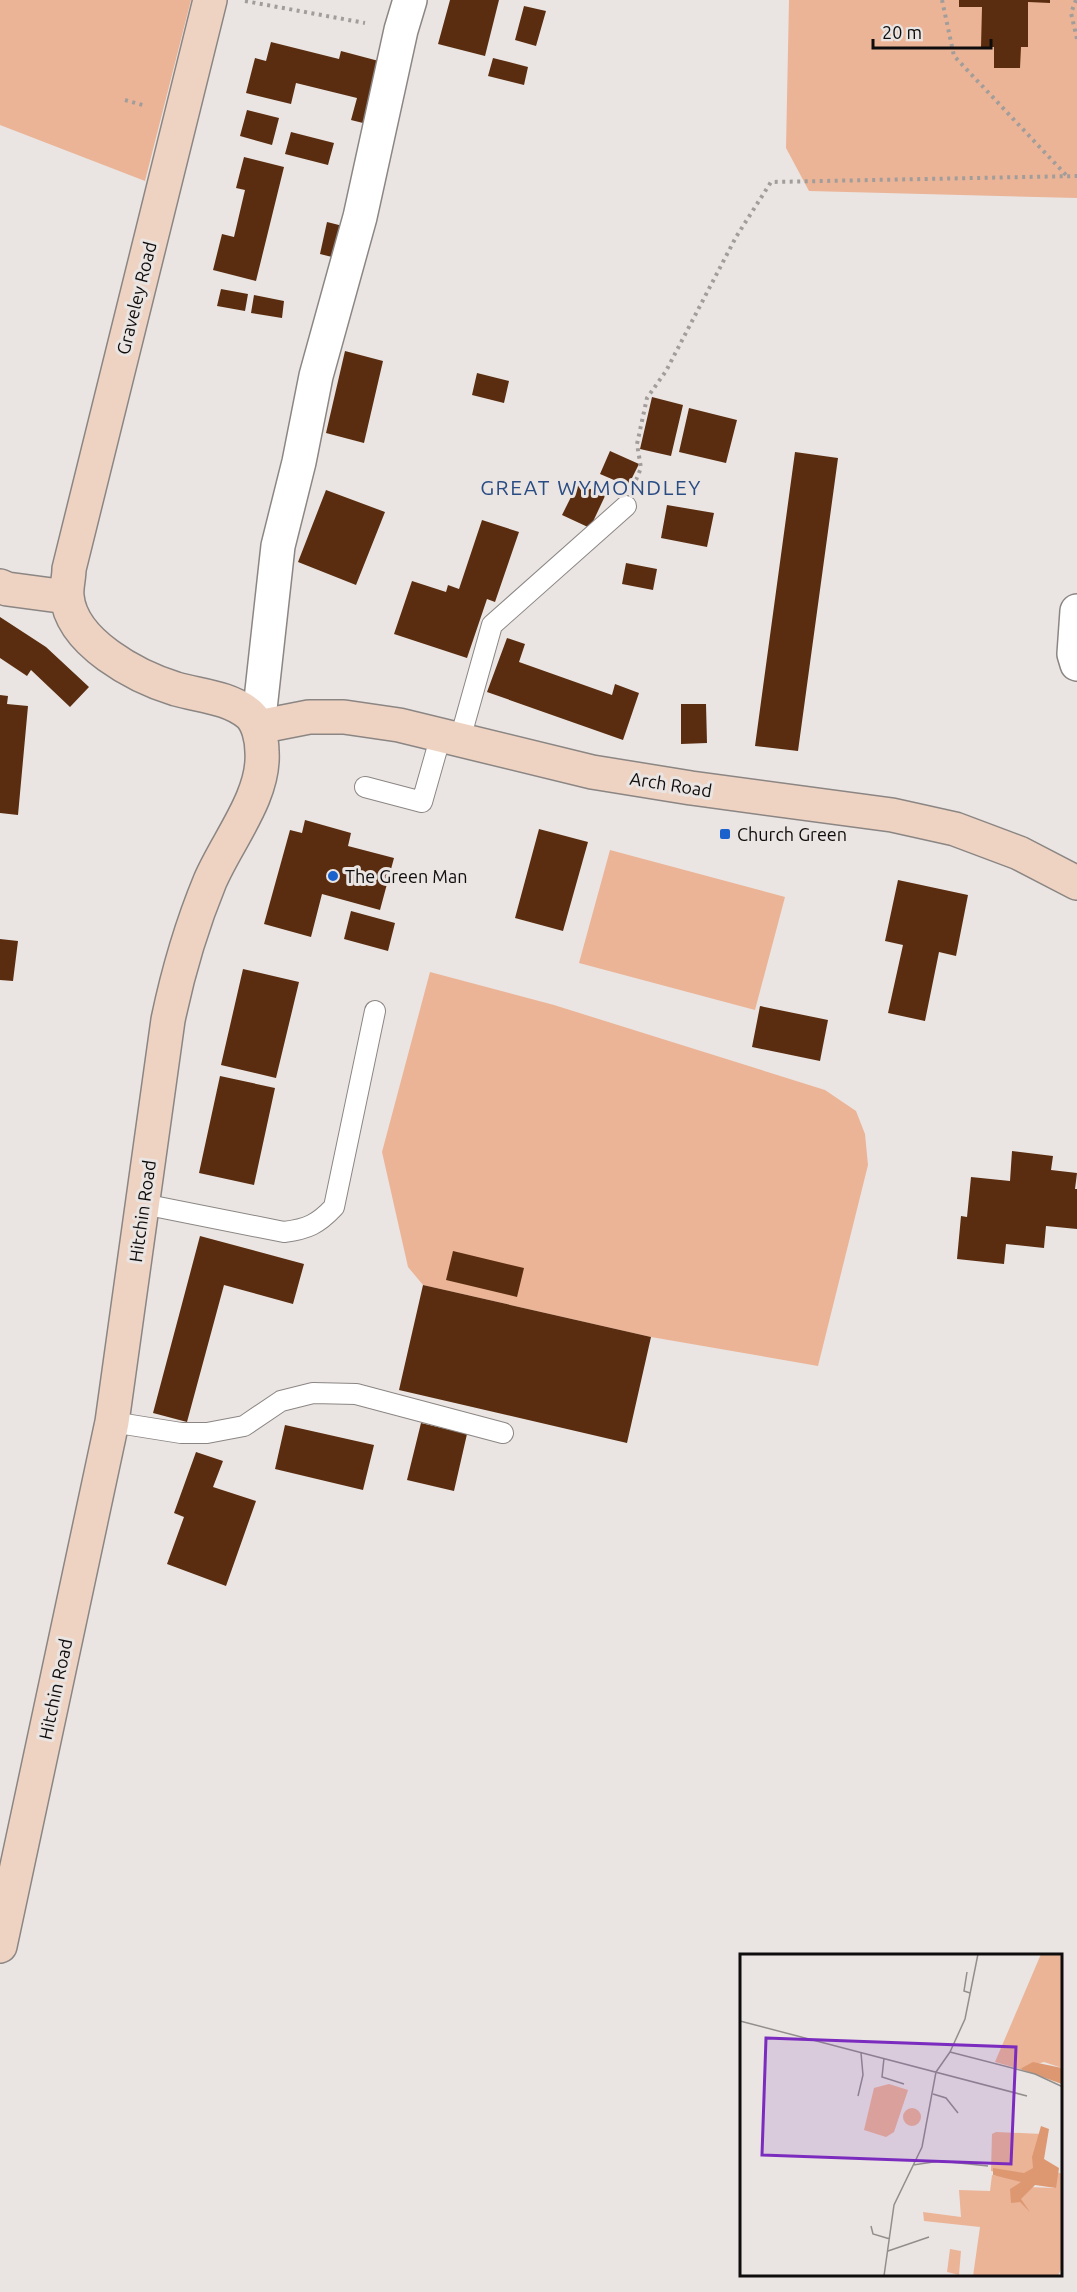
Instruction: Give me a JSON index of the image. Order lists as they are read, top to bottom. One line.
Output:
{"streets":{"street":["Graveley Road","Arch Road","Hitchin Road"]},"crossings":[["Arch Road","Hitchin Road"]],"districts":["GREAT WYMONDLEY"],"places":{"transit":["Church Green"],"other":["The Green Man"]},"scale_bar":"20 m"}
